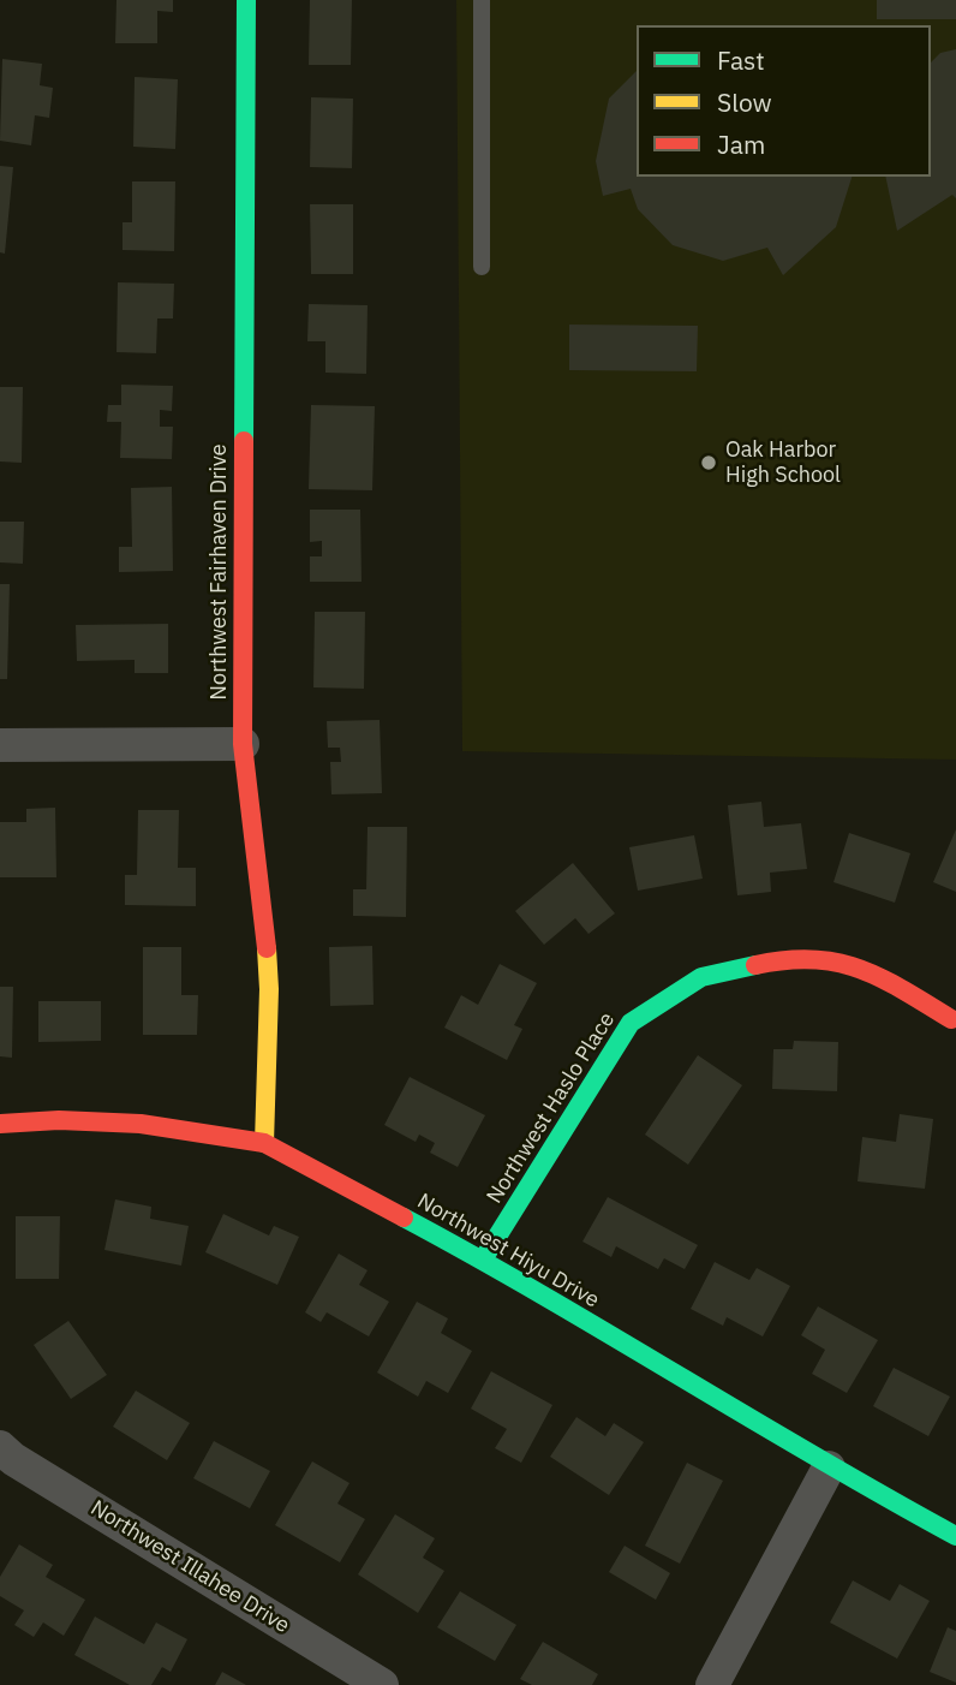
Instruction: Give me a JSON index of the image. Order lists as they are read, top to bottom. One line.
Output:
{"streets":{"street":["Northwest Fairhaven Drive","Northwest Haslo Place","Northwest Hiyu Drive","Northwest Illahee Drive"]},"crossings":[["Northwest Fairhaven Drive","Northwest Hiyu Drive"],["Northwest Haslo Place","Northwest Hiyu Drive"]],"places":["Oak Harbor High School"],"legend":["Fast","Slow","Jam"]}
